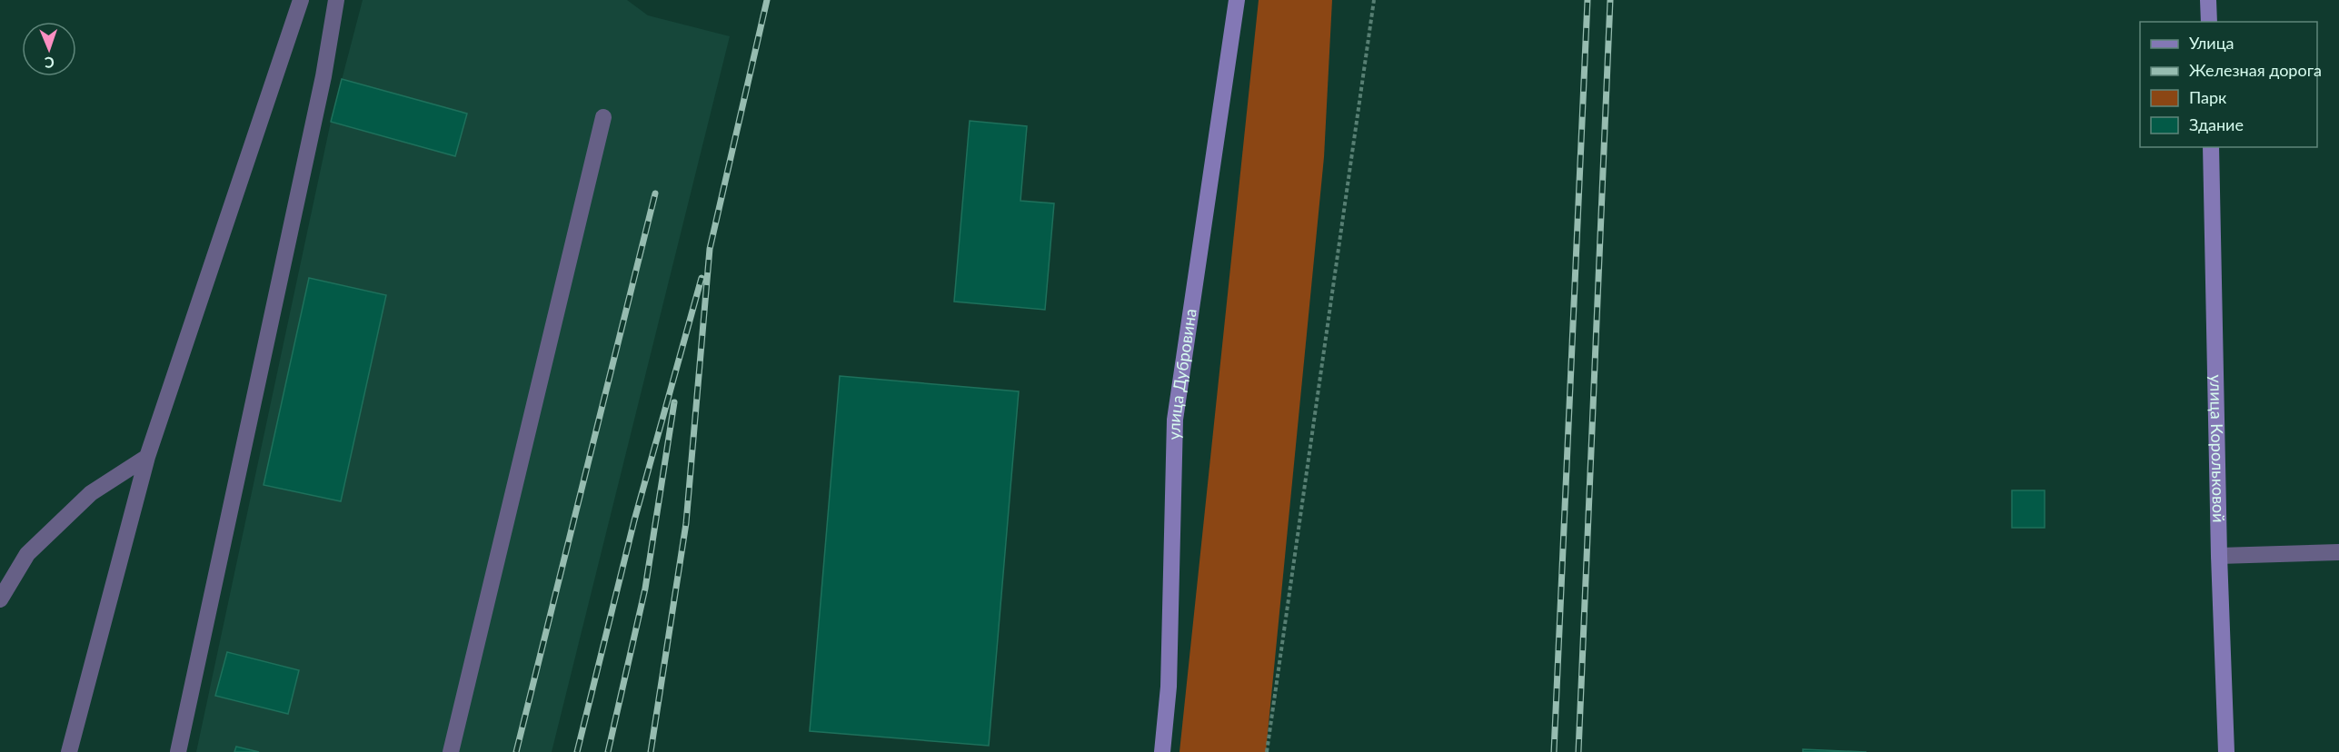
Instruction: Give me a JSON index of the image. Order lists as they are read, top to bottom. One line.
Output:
{"streets":{"main road":["улица Дубровина","улица Корольковой"]},"legend":["Улица","Железная дорога","Парк","Здание"],"north":"bottom"}
